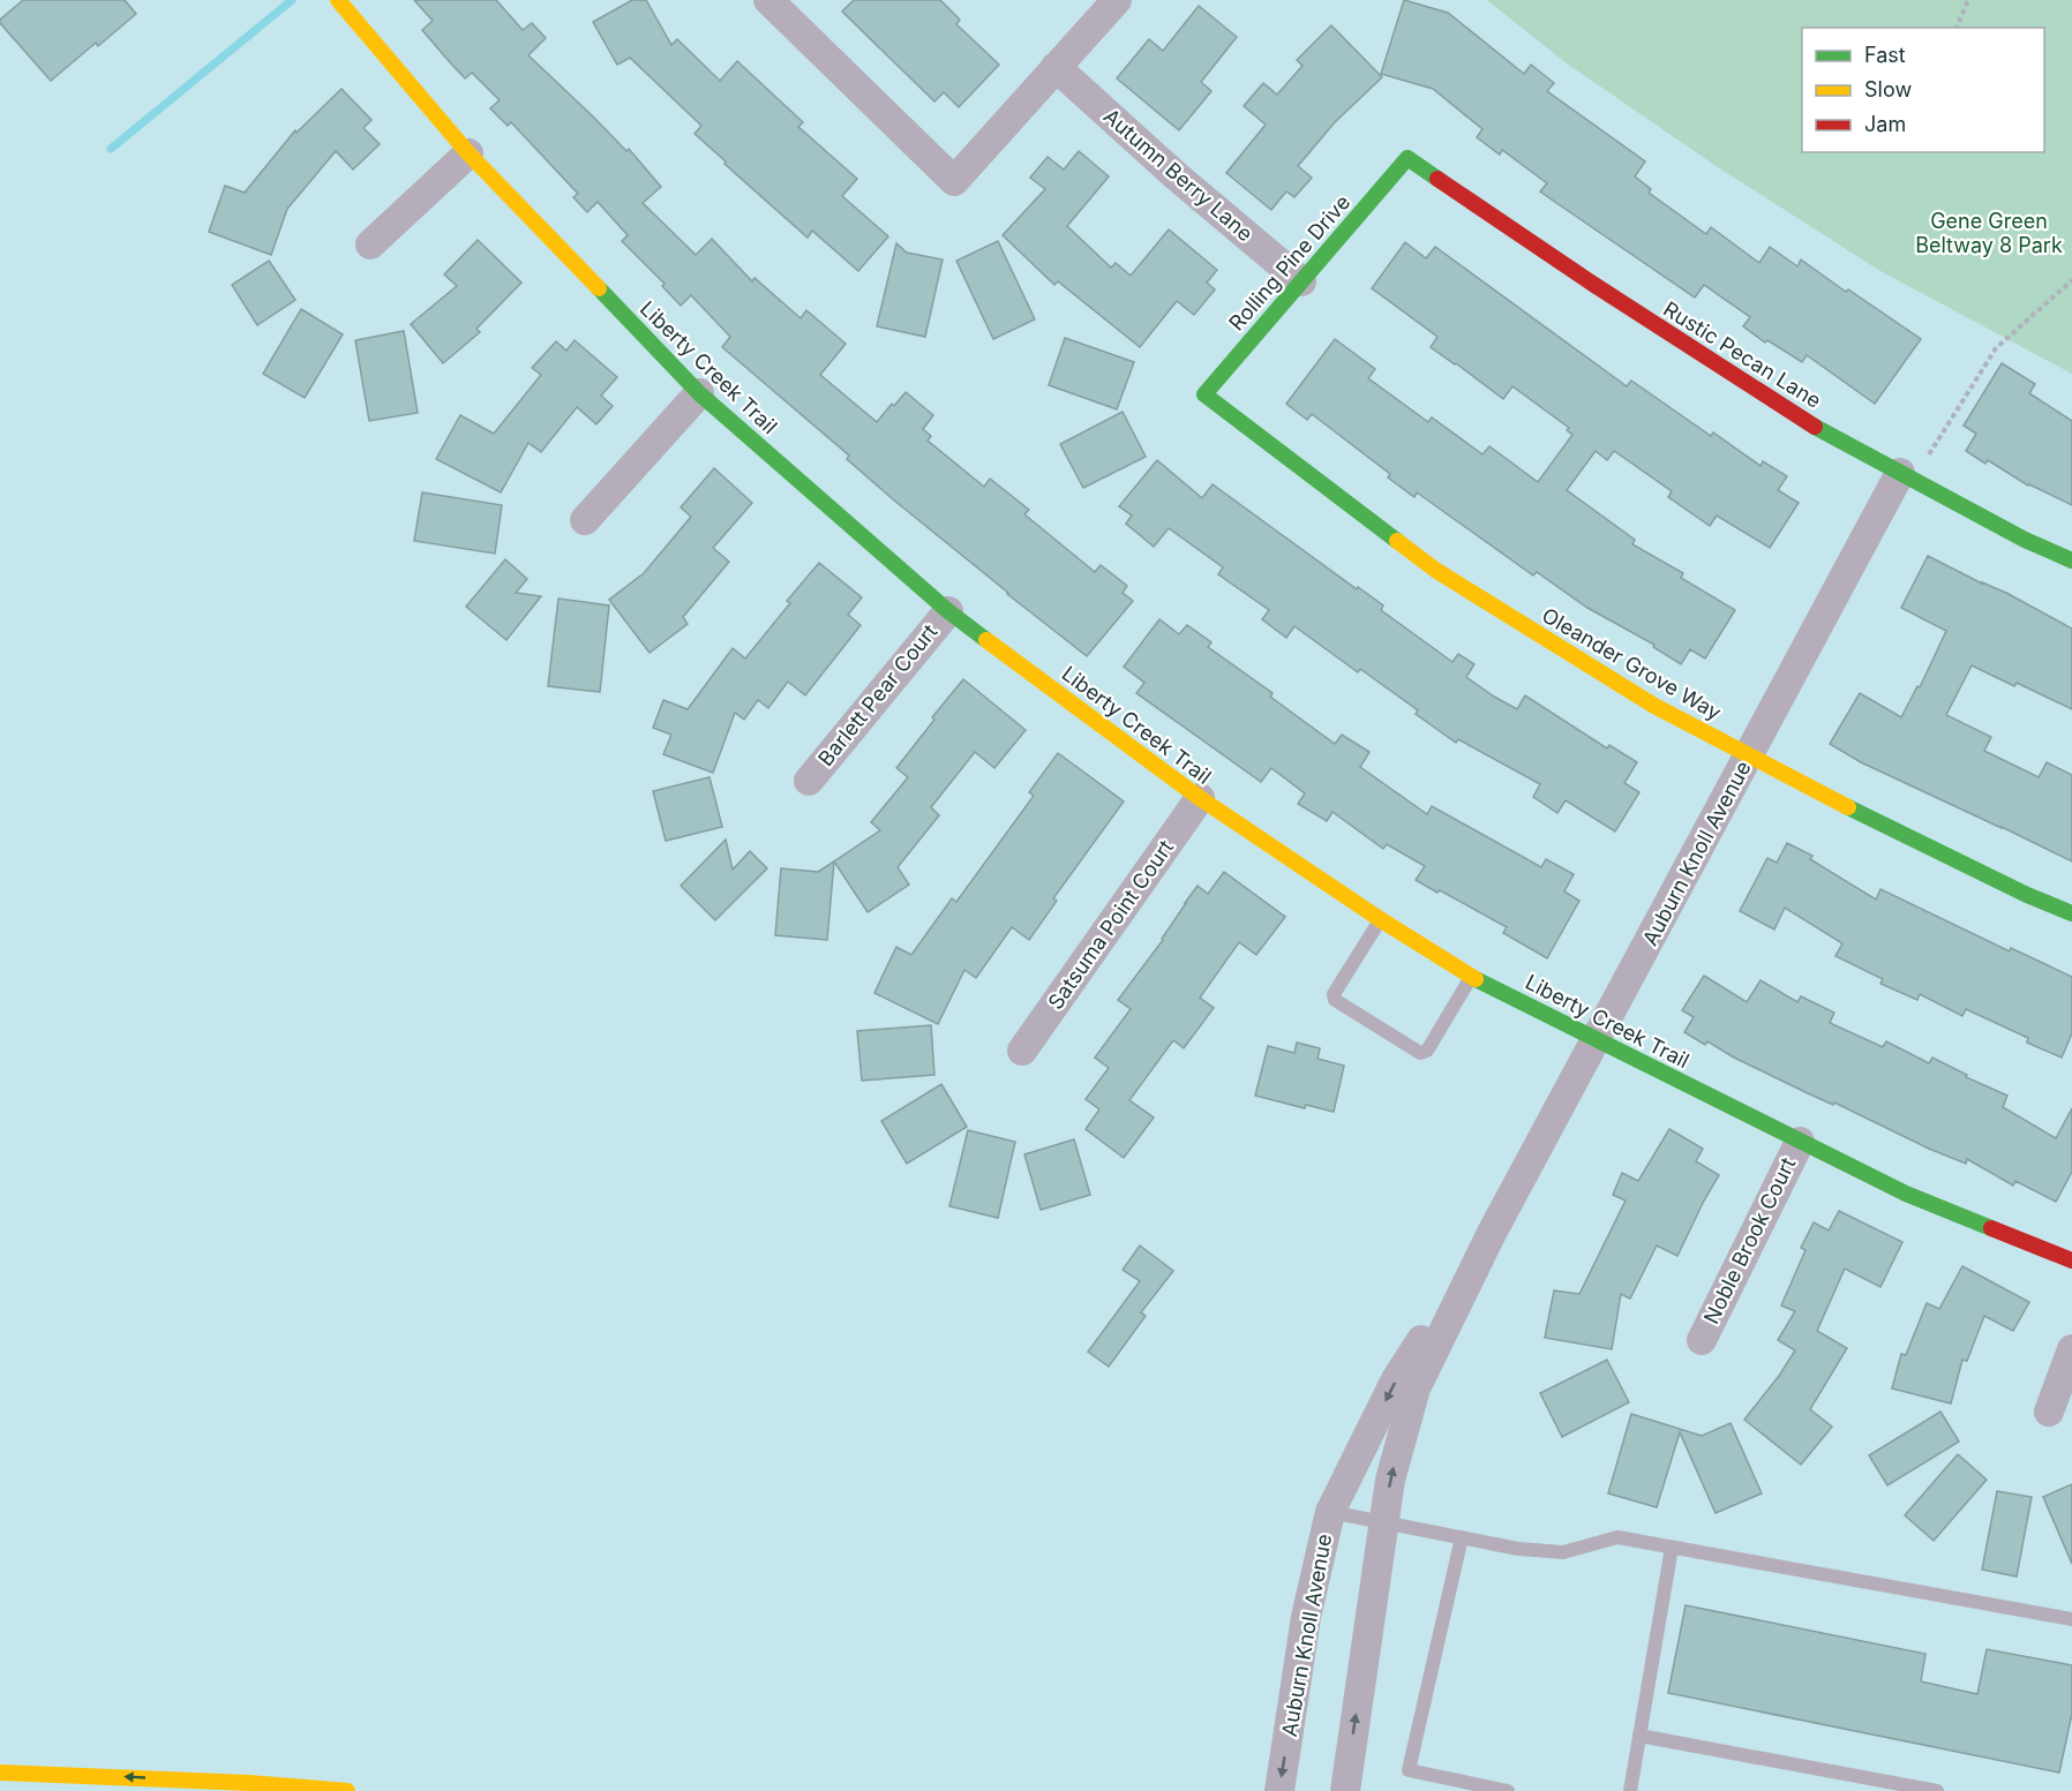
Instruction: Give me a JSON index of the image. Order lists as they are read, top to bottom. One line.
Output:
{"streets":{"street":["Autumn Berry Lane","Rolling Pine Drive","Rustic Pecan Lane","Liberty Creek Trail","Oleander Grove Way","Barlett Pear Court","Auburn Knoll Avenue","Satsuma Point Court","Noble Brook Court"]},"crossings":[["Autumn Berry Lane","Rolling Pine Drive"],["Rolling Pine Drive","Rustic Pecan Lane"],["Rolling Pine Drive","Oleander Grove Way"],["Rustic Pecan Lane","Auburn Knoll Avenue"],["Liberty Creek Trail","Barlett Pear Court"],["Liberty Creek Trail","Auburn Knoll Avenue"],["Liberty Creek Trail","Satsuma Point Court"],["Liberty Creek Trail","Noble Brook Court"],["Oleander Grove Way","Auburn Knoll Avenue"]],"parks":["Gene Green Beltway 8 Park"],"legend":["Fast","Slow","Jam"]}
